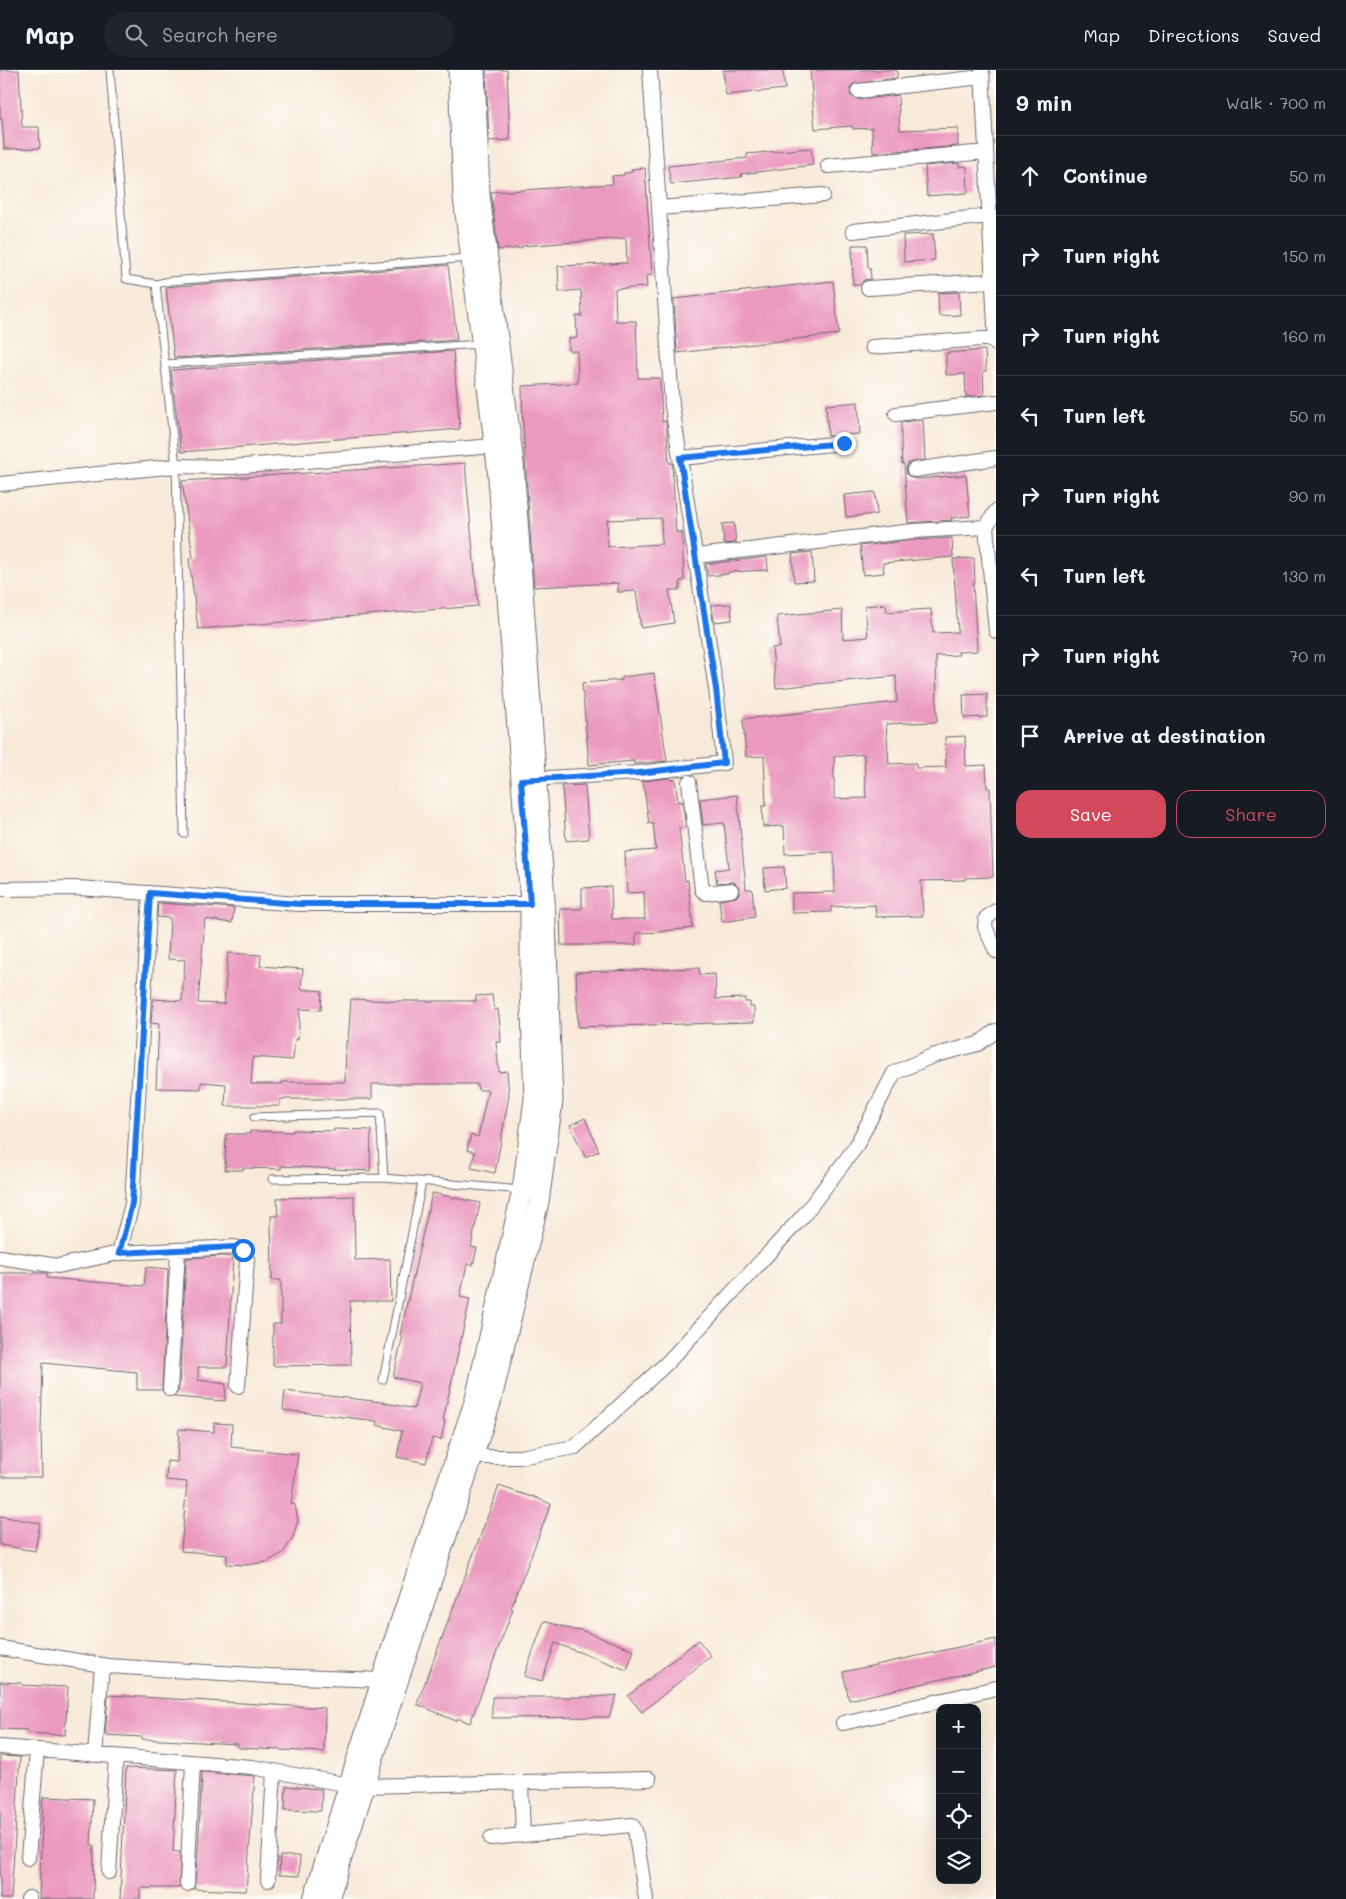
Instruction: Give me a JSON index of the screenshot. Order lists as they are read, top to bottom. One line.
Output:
{"page":{"header":"Map","search":"Search here","nav":["Map","Directions","Saved"],"heading":["9 min","Walk · 700 m"],"list":[["Continue","50 m"],["Turn right","150 m"],["Turn right","160 m"],["Turn left","50 m"],["Turn right","90 m"],["Turn left","130 m"],["Turn right","70 m"],"Arrive at destination"],"buttons":["Save","Share"],"map_buttons":["+","−"]}}
